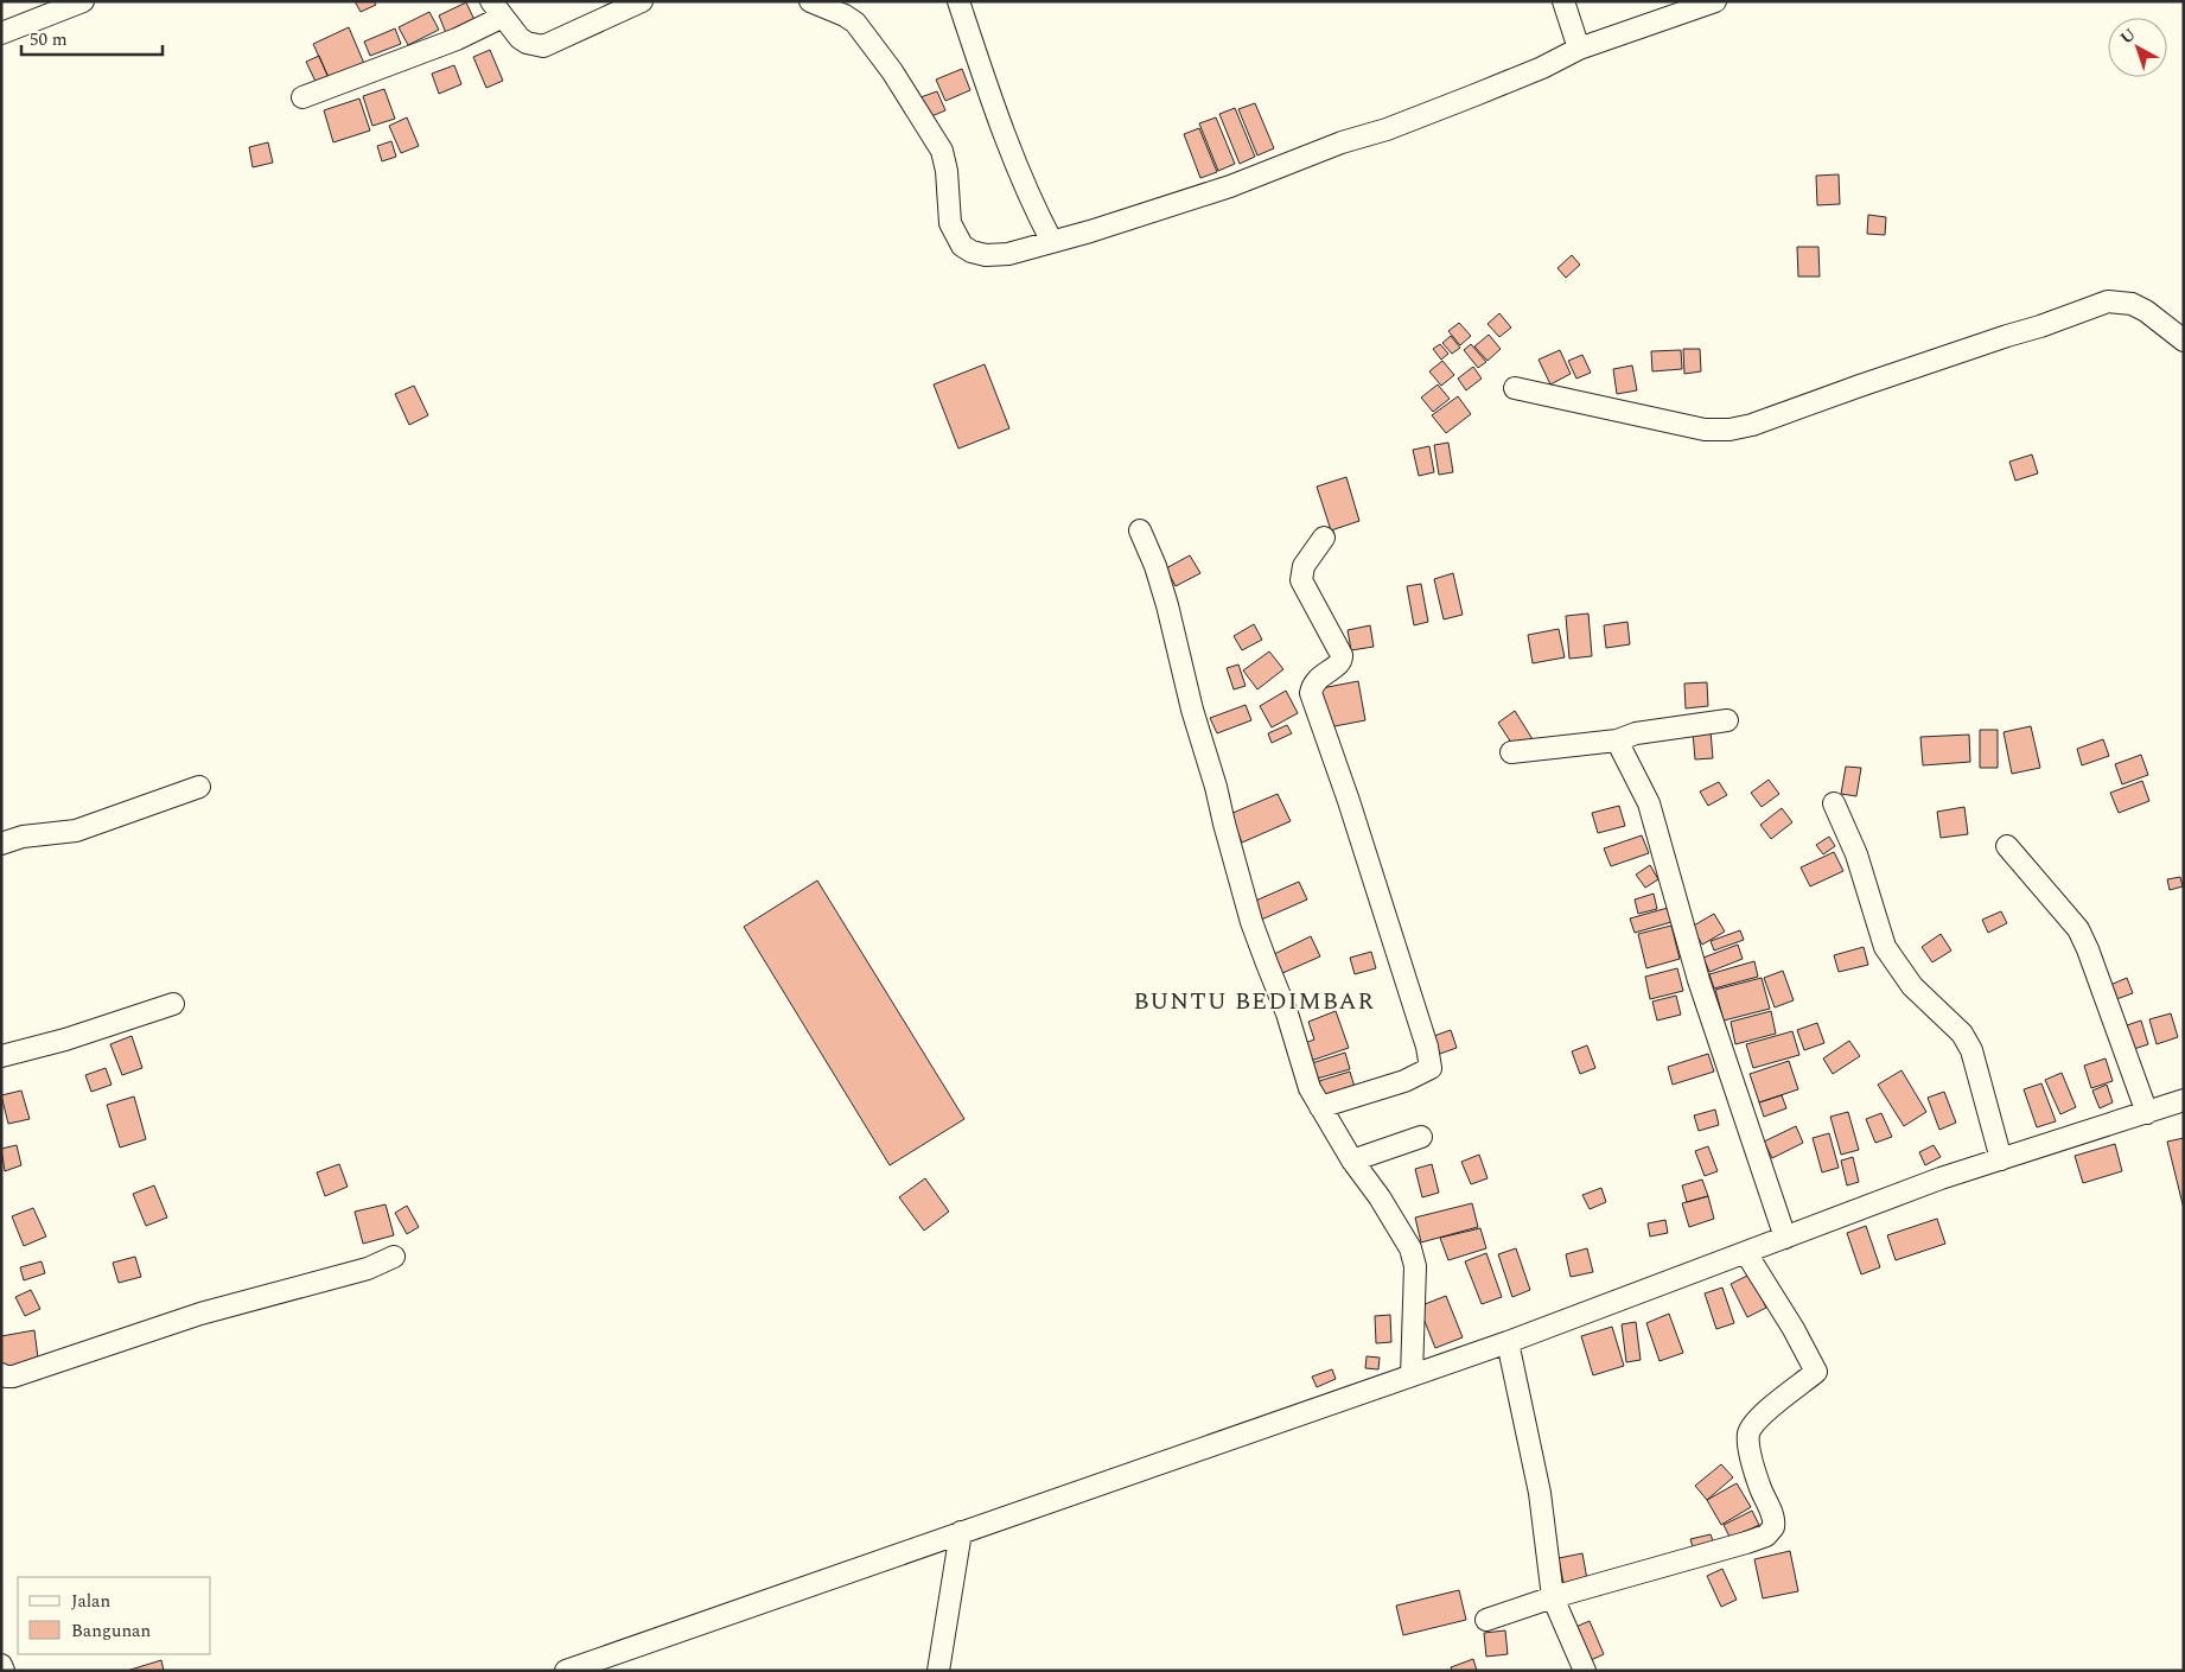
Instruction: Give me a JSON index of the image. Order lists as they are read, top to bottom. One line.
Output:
{"districts":["BUNTU BEDIMBAR"],"legend":["Jalan","Bangunan"],"scale_bar":"50 m","north":"top left"}
